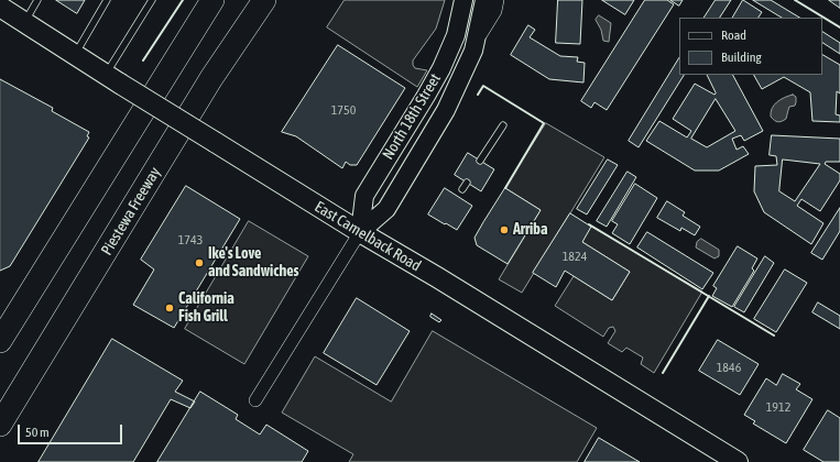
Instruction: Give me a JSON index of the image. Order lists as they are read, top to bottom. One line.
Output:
{"streets":{"highway":["Piestewa Freeway"],"main road":["North 18th Street","East Camelback Road"]},"crossings":[["North 18th Street","East Camelback Road"]],"places":["Arriba","Ike's Love and Sandwiches","California Fish Grill"],"house_numbers":["1750","1743","1824","1846","1912"],"legend":["Road","Building"],"scale_bar":"50 m"}
